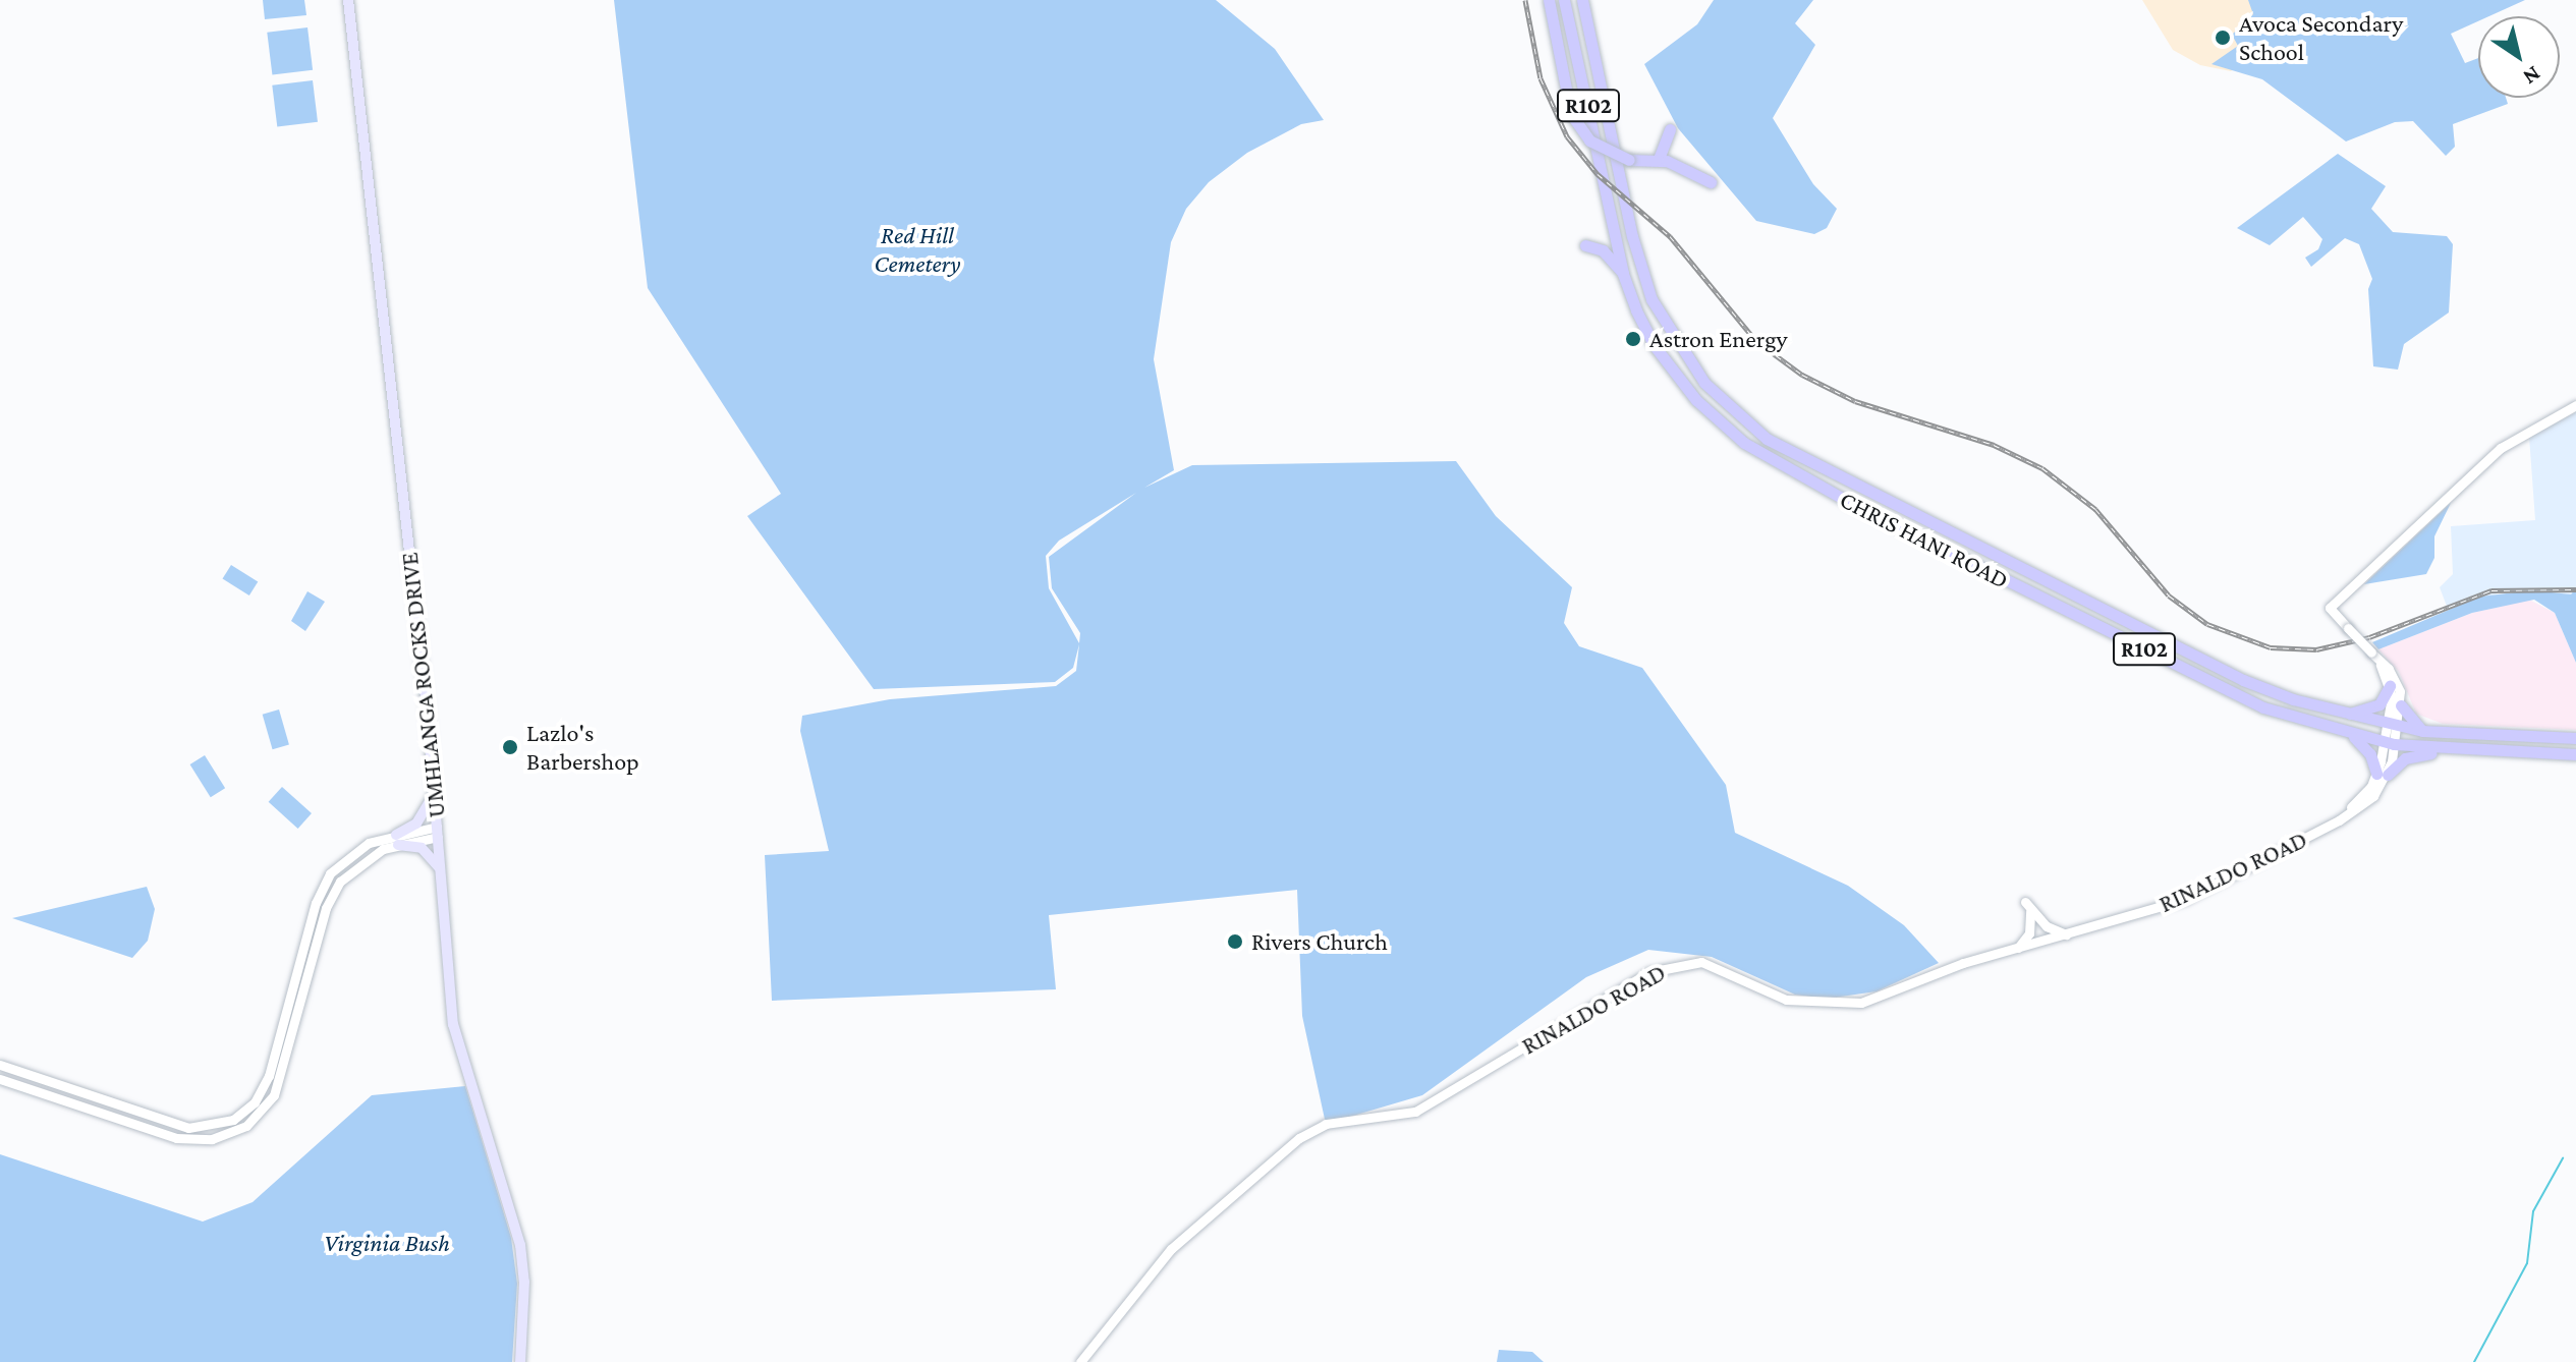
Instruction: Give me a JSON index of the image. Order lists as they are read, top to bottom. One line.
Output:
{"streets":{"main road":["R102","CHRIS HANI ROAD","UMHLANGA ROCKS DRIVE"],"street":["RINALDO ROAD"]},"crossings":[["CHRIS HANI ROAD","RINALDO ROAD"]],"parks":["Red Hill Cemetery","Virginia Bush"],"places":["Avoca Secondary School","Astron Energy","Lazlo's Barbershop","Rivers Church"],"north":"bottom right"}
